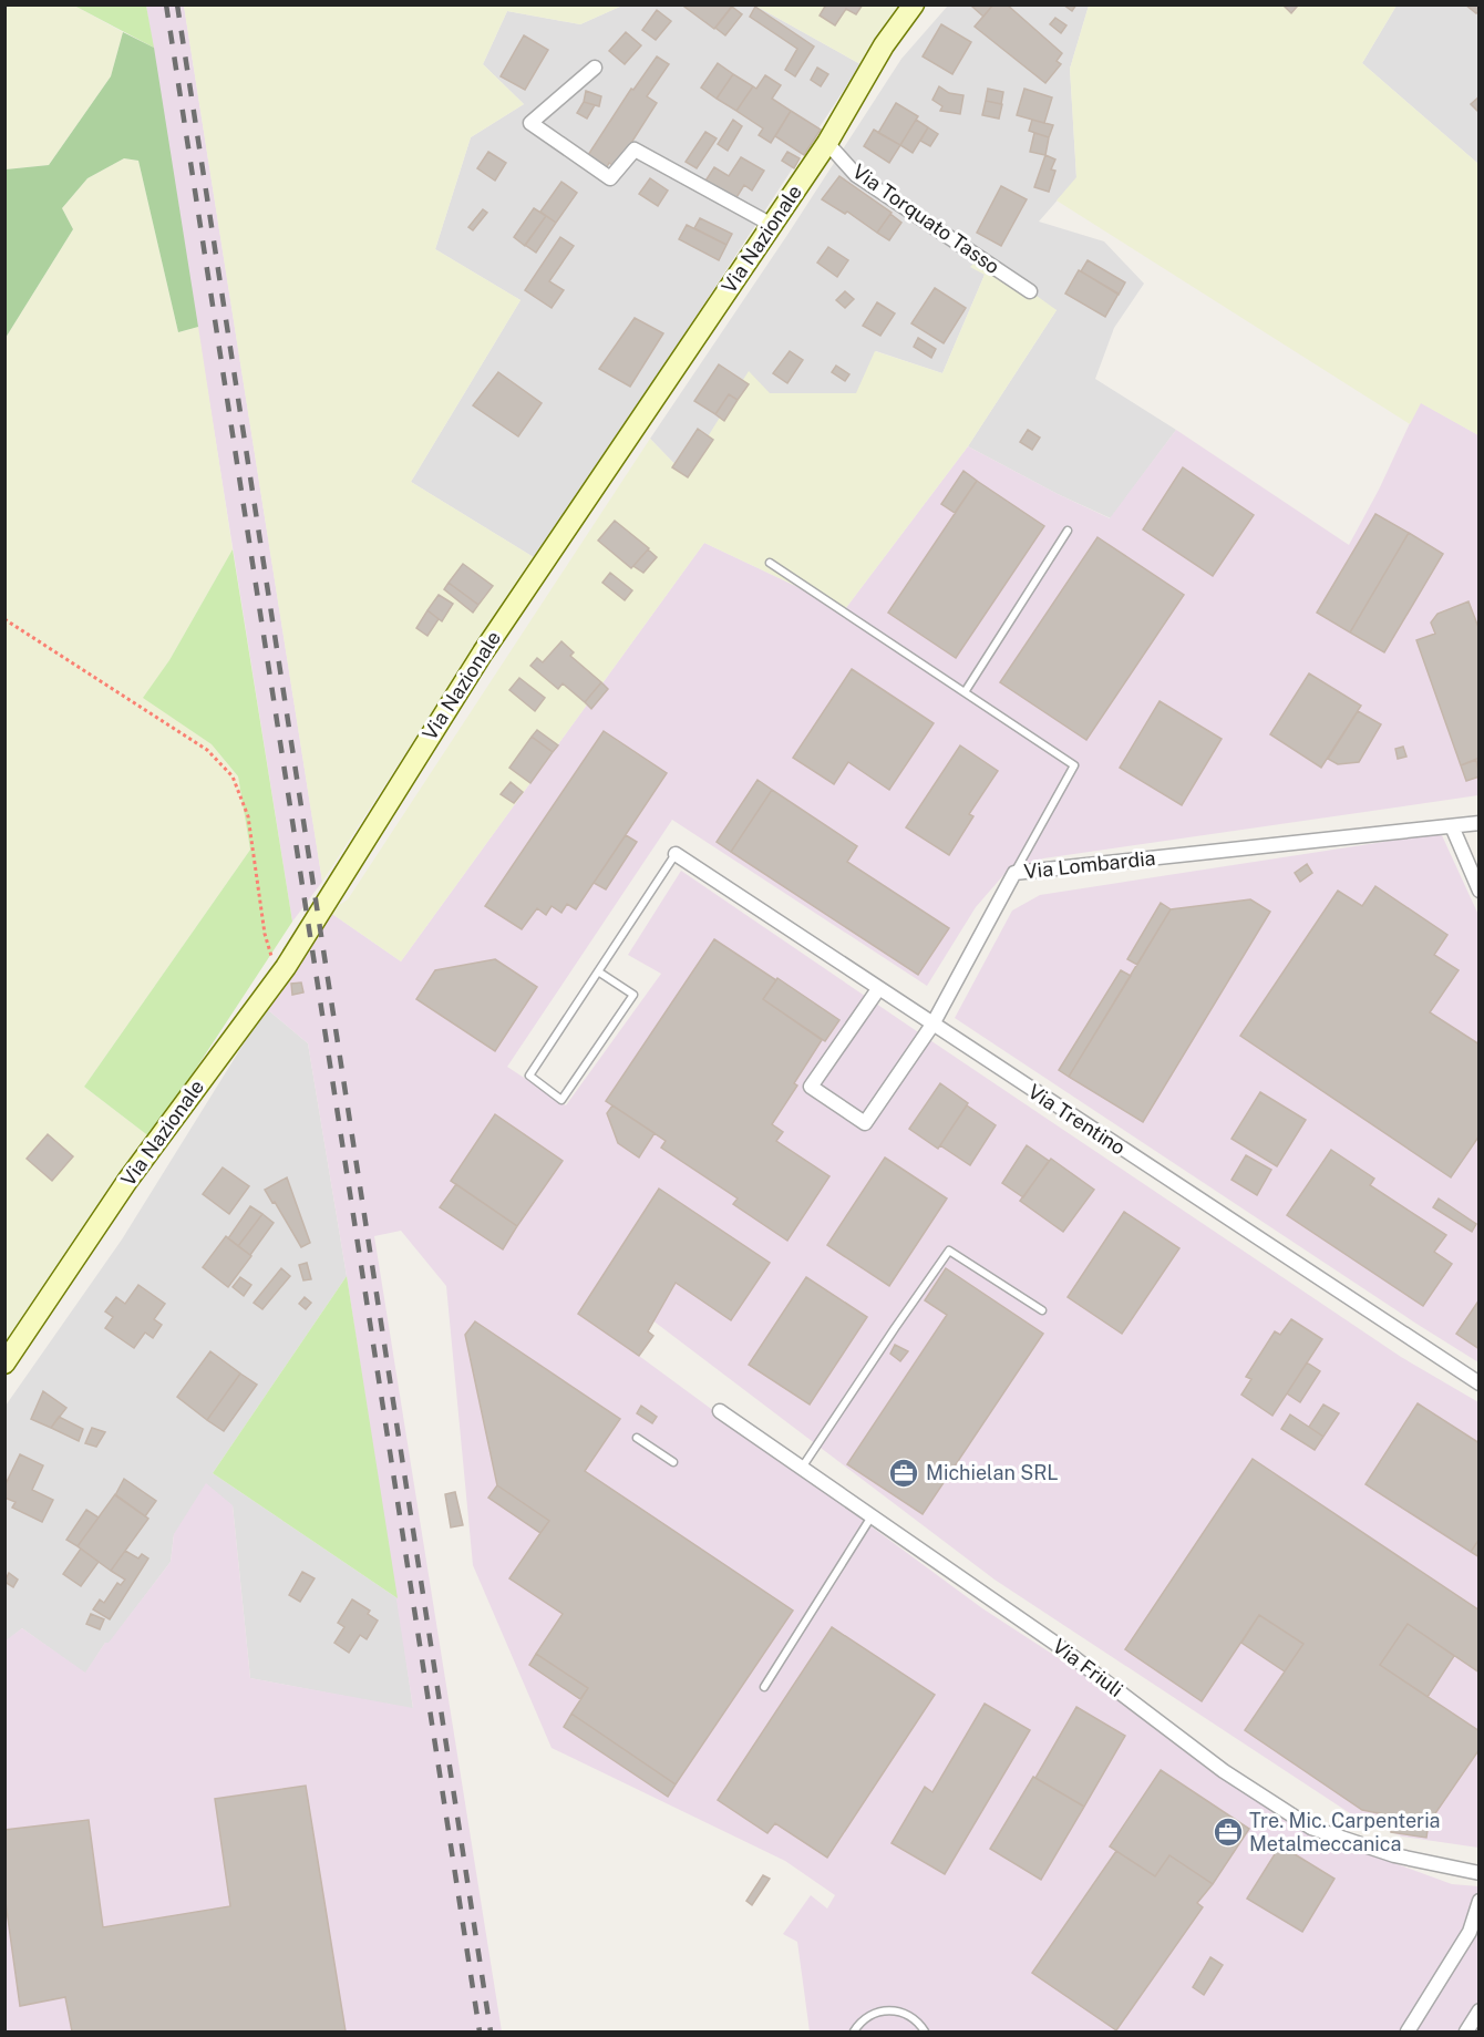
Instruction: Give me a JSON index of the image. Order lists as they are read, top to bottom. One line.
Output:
{"streets":{"street":["Via Torquato Tasso","Via Nazionale","Via Lombardia","Via Trentino","Via Friuli"]},"crossings":[["Via Torquato Tasso","Via Nazionale"],["Via Lombardia","Via Trentino"]],"places":{"office":["Michielan SRL","Tre. Mic. Carpenteria Metalmeccanica"]}}
